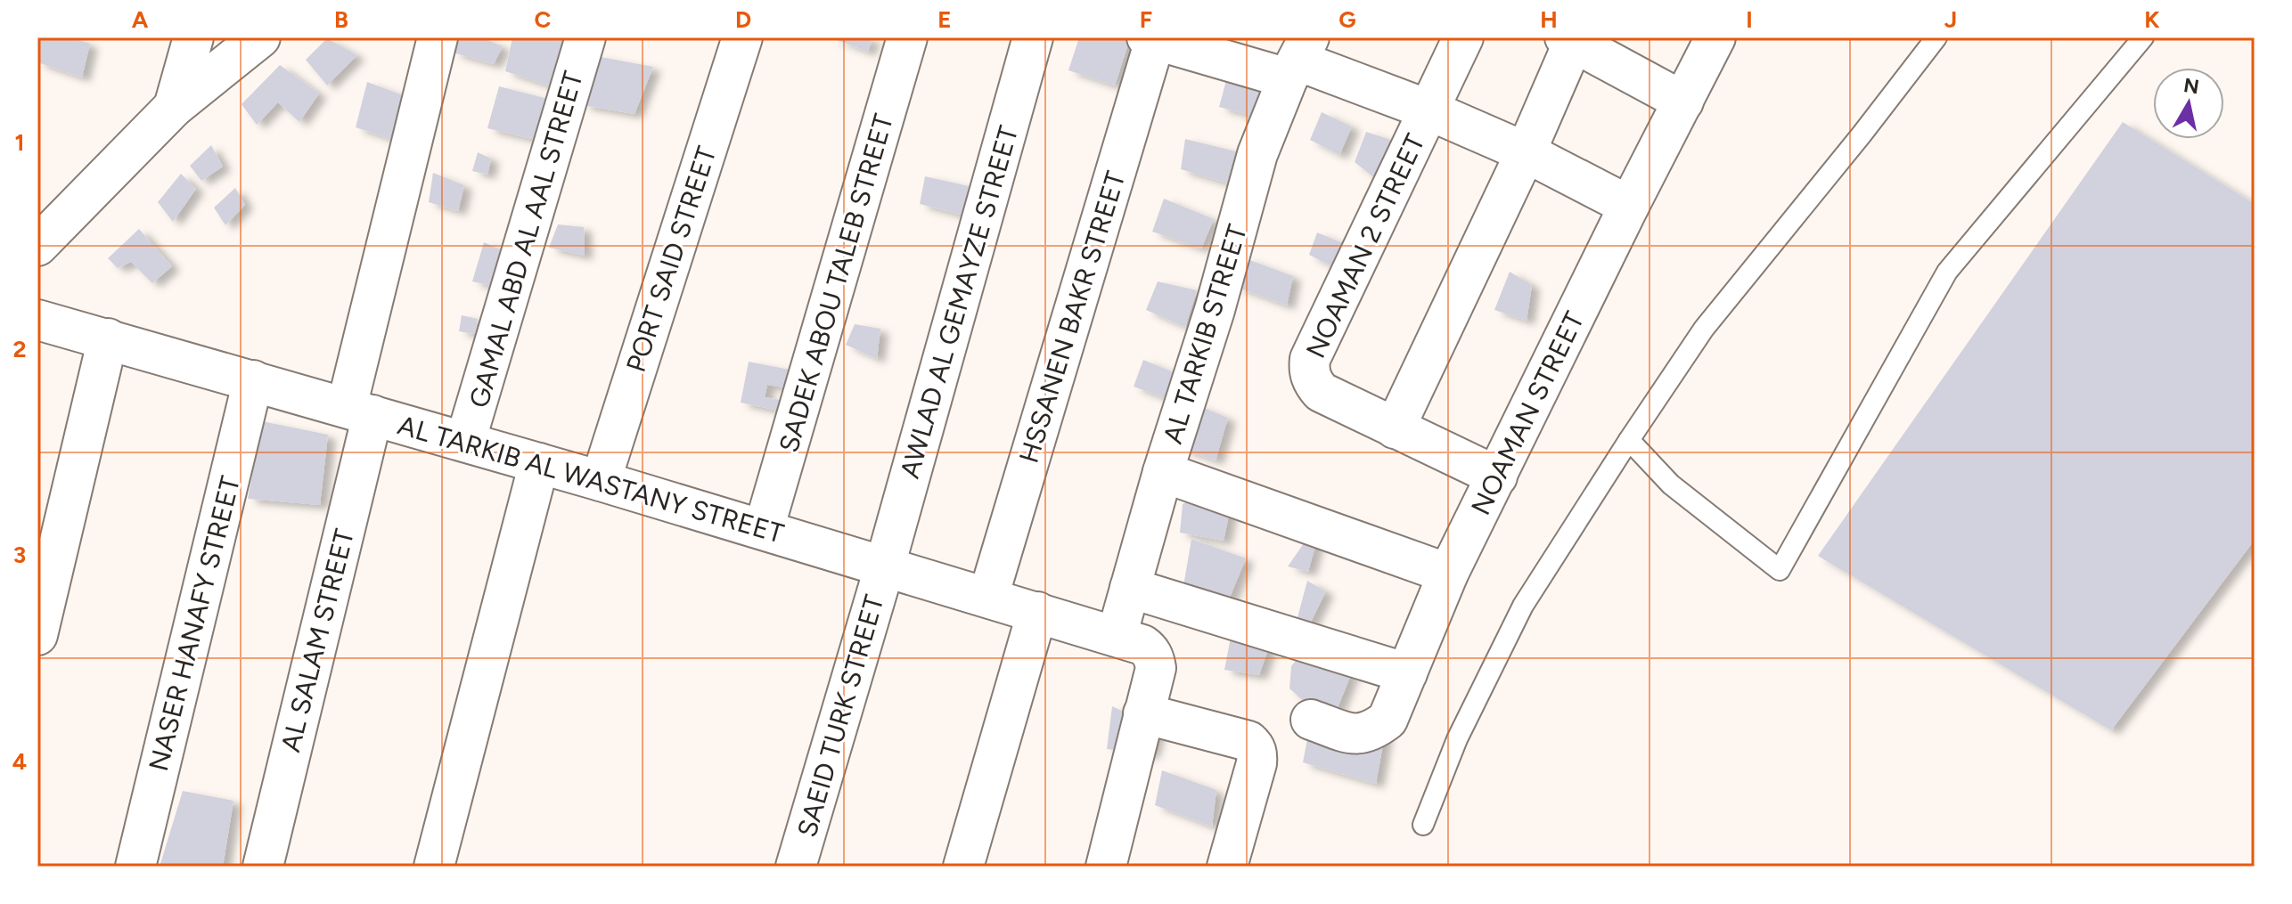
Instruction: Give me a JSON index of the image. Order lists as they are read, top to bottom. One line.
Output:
{"streets":{"street":["GAMAL ABD AL AAL STREET","NOAMAN 2 STREET","PORT SAID STREET","SADEK ABOU TALEB STREET","AWLAD AL GEMAYZE STREET","HSSANEN BAKR STREET","AL TARKIB STREET","NOAMAN STREET","AL TARKIB AL WASTANY STREET","NASER HANAFY STREET","AL SALAM STREET","SAEID TURK STREET"]},"crossings":[["GAMAL ABD AL AAL STREET","AL TARKIB AL WASTANY STREET"],["NOAMAN 2 STREET","NOAMAN STREET"],["PORT SAID STREET","AL TARKIB AL WASTANY STREET"],["SADEK ABOU TALEB STREET","AL TARKIB AL WASTANY STREET"],["AWLAD AL GEMAYZE STREET","AL TARKIB AL WASTANY STREET"],["AWLAD AL GEMAYZE STREET","SAEID TURK STREET"],["HSSANEN BAKR STREET","AL TARKIB AL WASTANY STREET"],["AL TARKIB STREET","AL TARKIB AL WASTANY STREET"],["AL TARKIB AL WASTANY STREET","NASER HANAFY STREET"],["AL TARKIB AL WASTANY STREET","AL SALAM STREET"],["AL TARKIB AL WASTANY STREET","SAEID TURK STREET"]],"north":"top","grid":{"columns":["A","B","C","D","E","F","G","H","I","J","K"],"rows":["1","2","3","4"]}}
